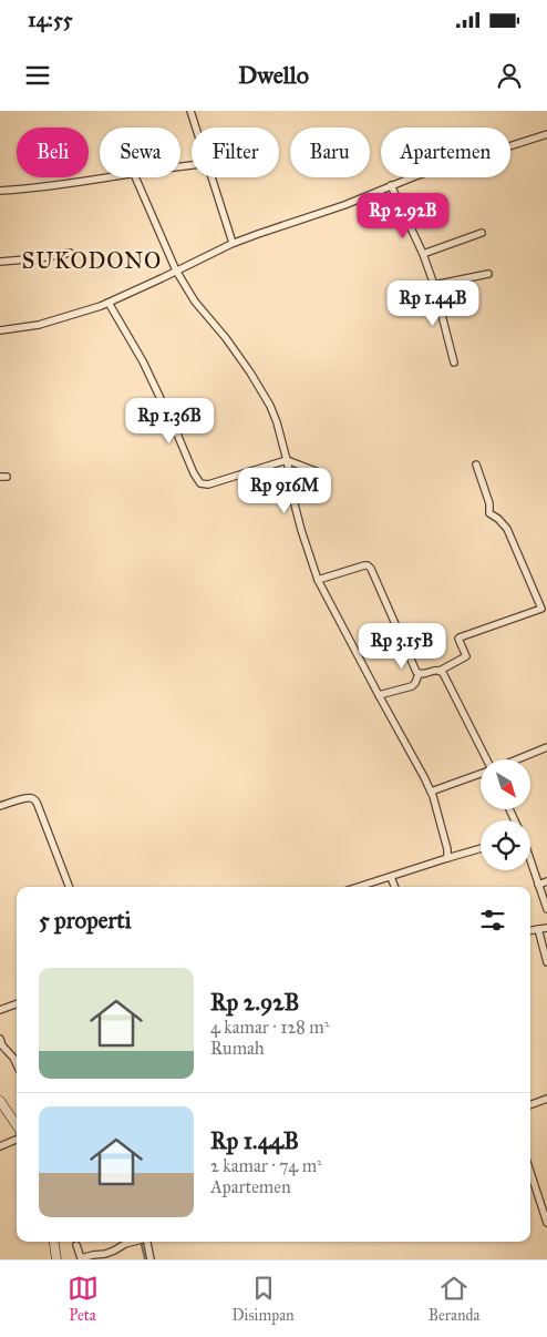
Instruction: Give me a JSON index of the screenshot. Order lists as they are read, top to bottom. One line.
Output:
{"districts":["SUKODONO"],"north":"bottom right","page":{"status":"14:55","header":"Dwello","chip":["Beli","Sewa","Filter","Baru","Apartemen"],"price":["Rp 2.92B","Rp 1.44B","Rp 1.36B","Rp 916M","Rp 3.15B"],"heading":"5 properti","list":[{"name":"Rp 2.92B","note":"4 kamar · 128 m² · Rumah"},{"name":"Rp 1.44B","note":"2 kamar · 74 m² · Apartemen"}],"tabs":["Peta","Disimpan","Beranda"]}}
